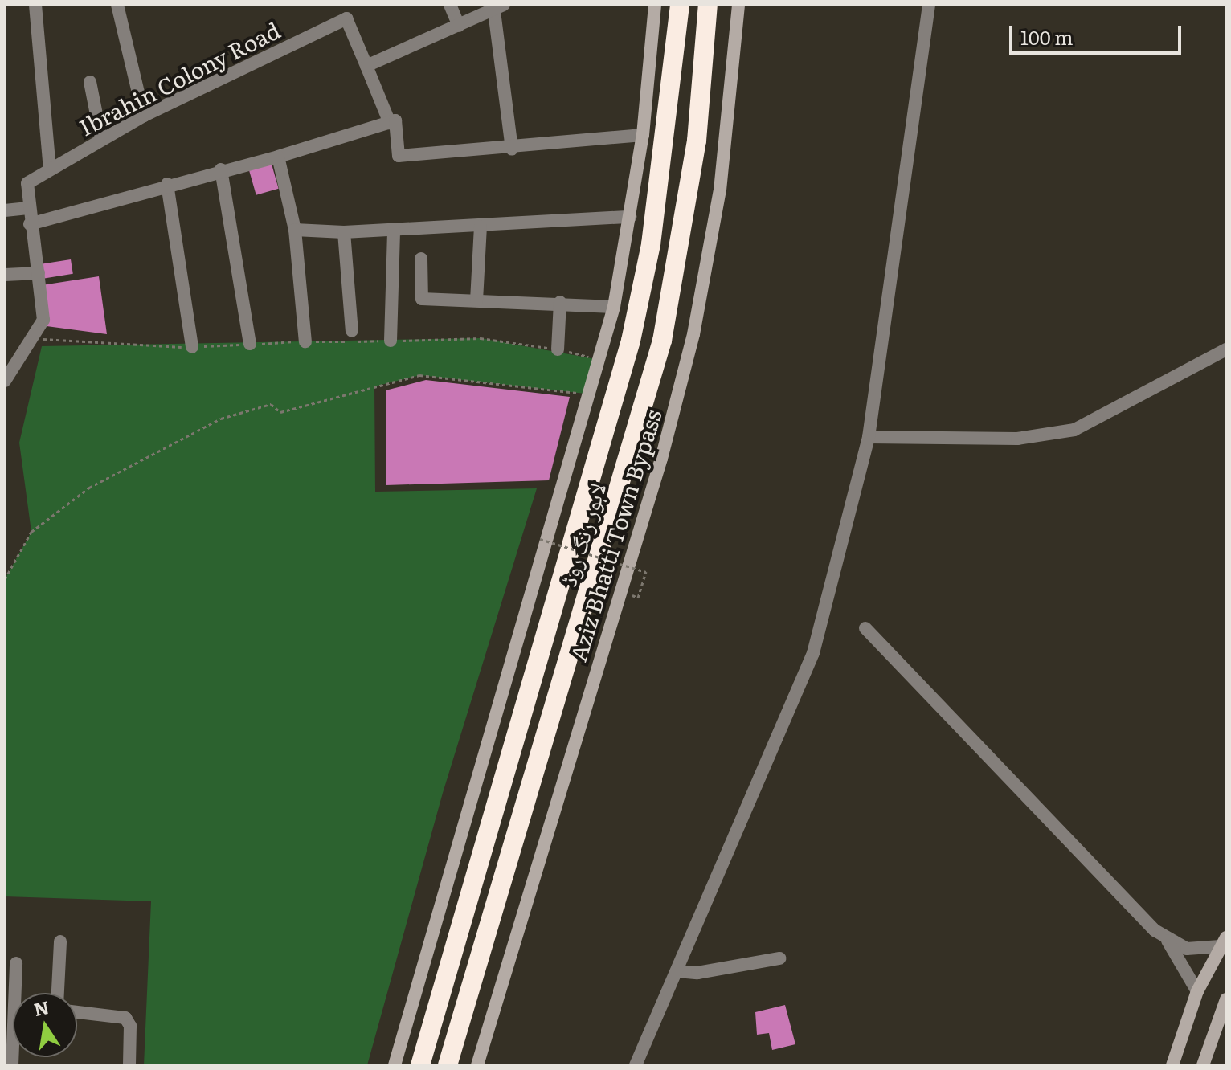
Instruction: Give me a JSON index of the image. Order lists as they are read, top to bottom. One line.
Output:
{"streets":{"highway":["لاہور رنگ روڈ"],"street":["Ibrahin Colony Road","Aziz Bhatti Town Bypass"]},"scale_bar":"100 m","north":"top"}
